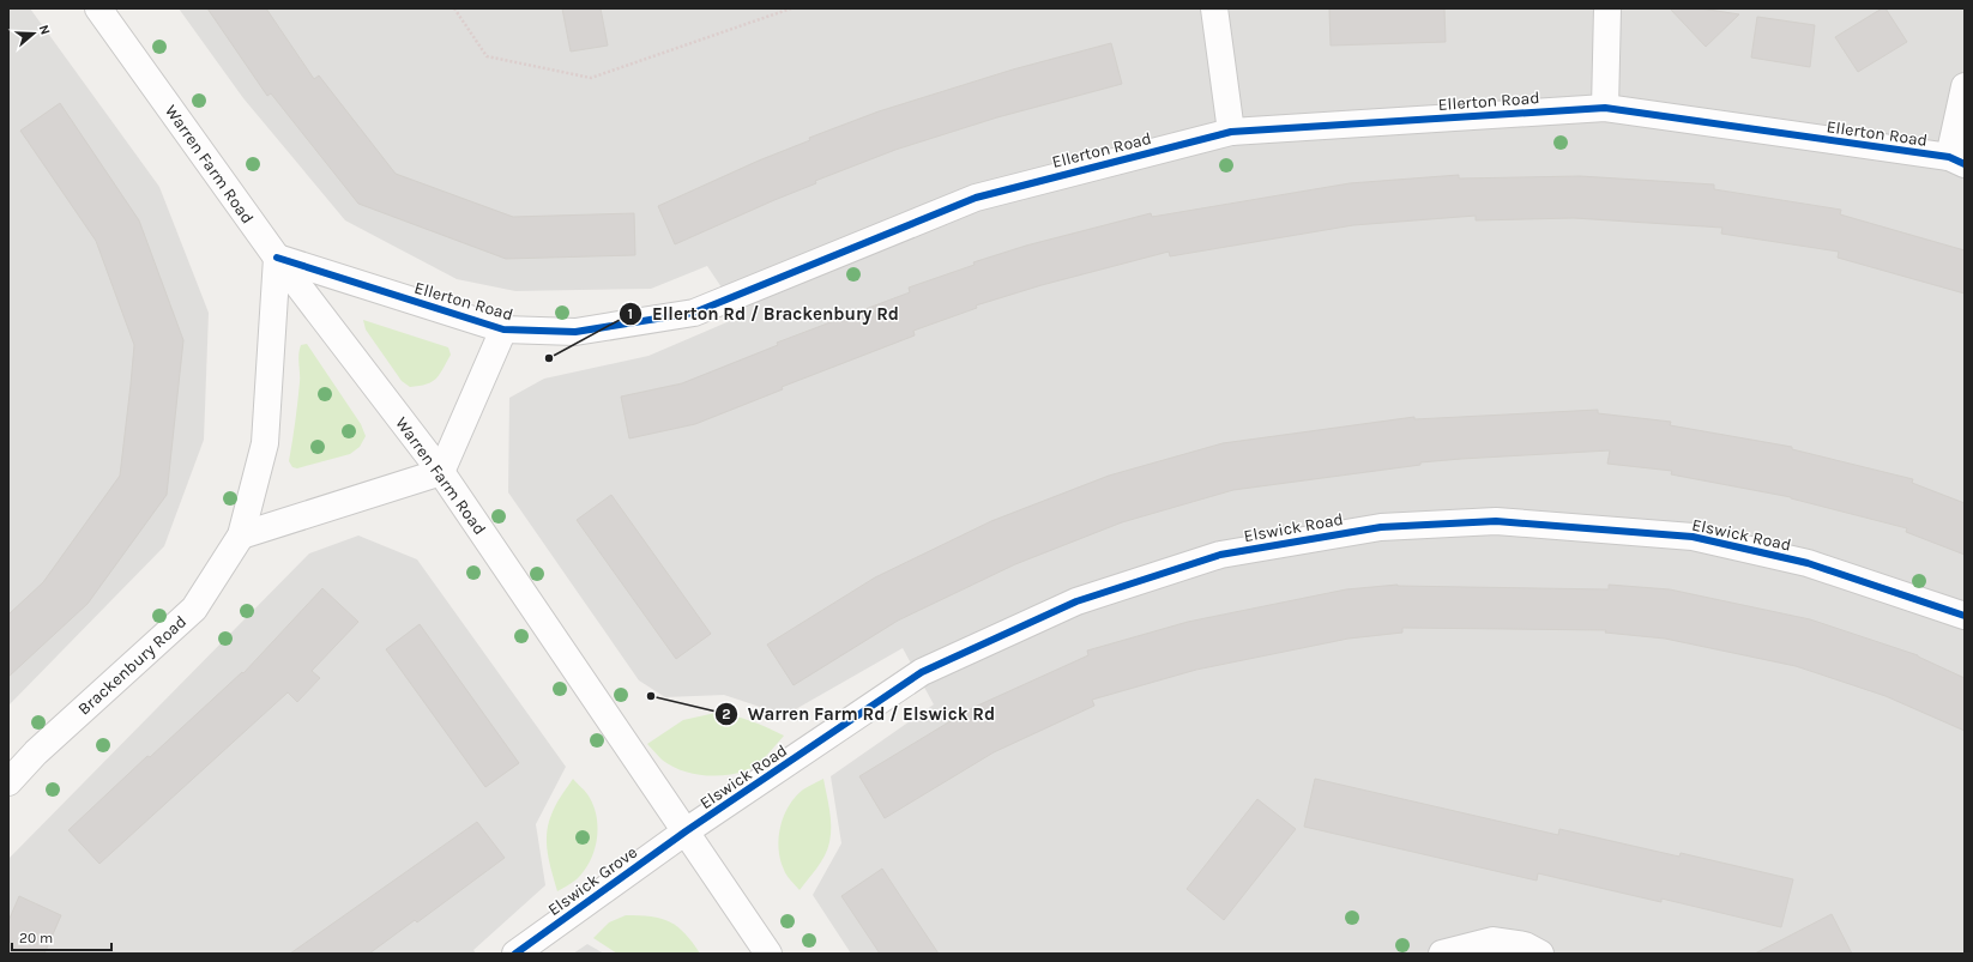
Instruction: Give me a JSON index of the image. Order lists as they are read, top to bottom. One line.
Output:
{"streets":{"street":["Ellerton Road","Warren Farm Road","Elswick Road","Brackenbury Road","Elswick Grove"]},"crossings":[["Ellerton Road","Warren Farm Road"],["Ellerton Road","Brackenbury Road"],["Warren Farm Road","Elswick Road"],["Warren Farm Road","Brackenbury Road"],["Warren Farm Road","Elswick Grove"],["Elswick Road","Elswick Grove"]],"places":["Ellerton Rd / Brackenbury Rd","Warren Farm Rd / Elswick Rd"],"scale_bar":"20 m","north":"right"}
